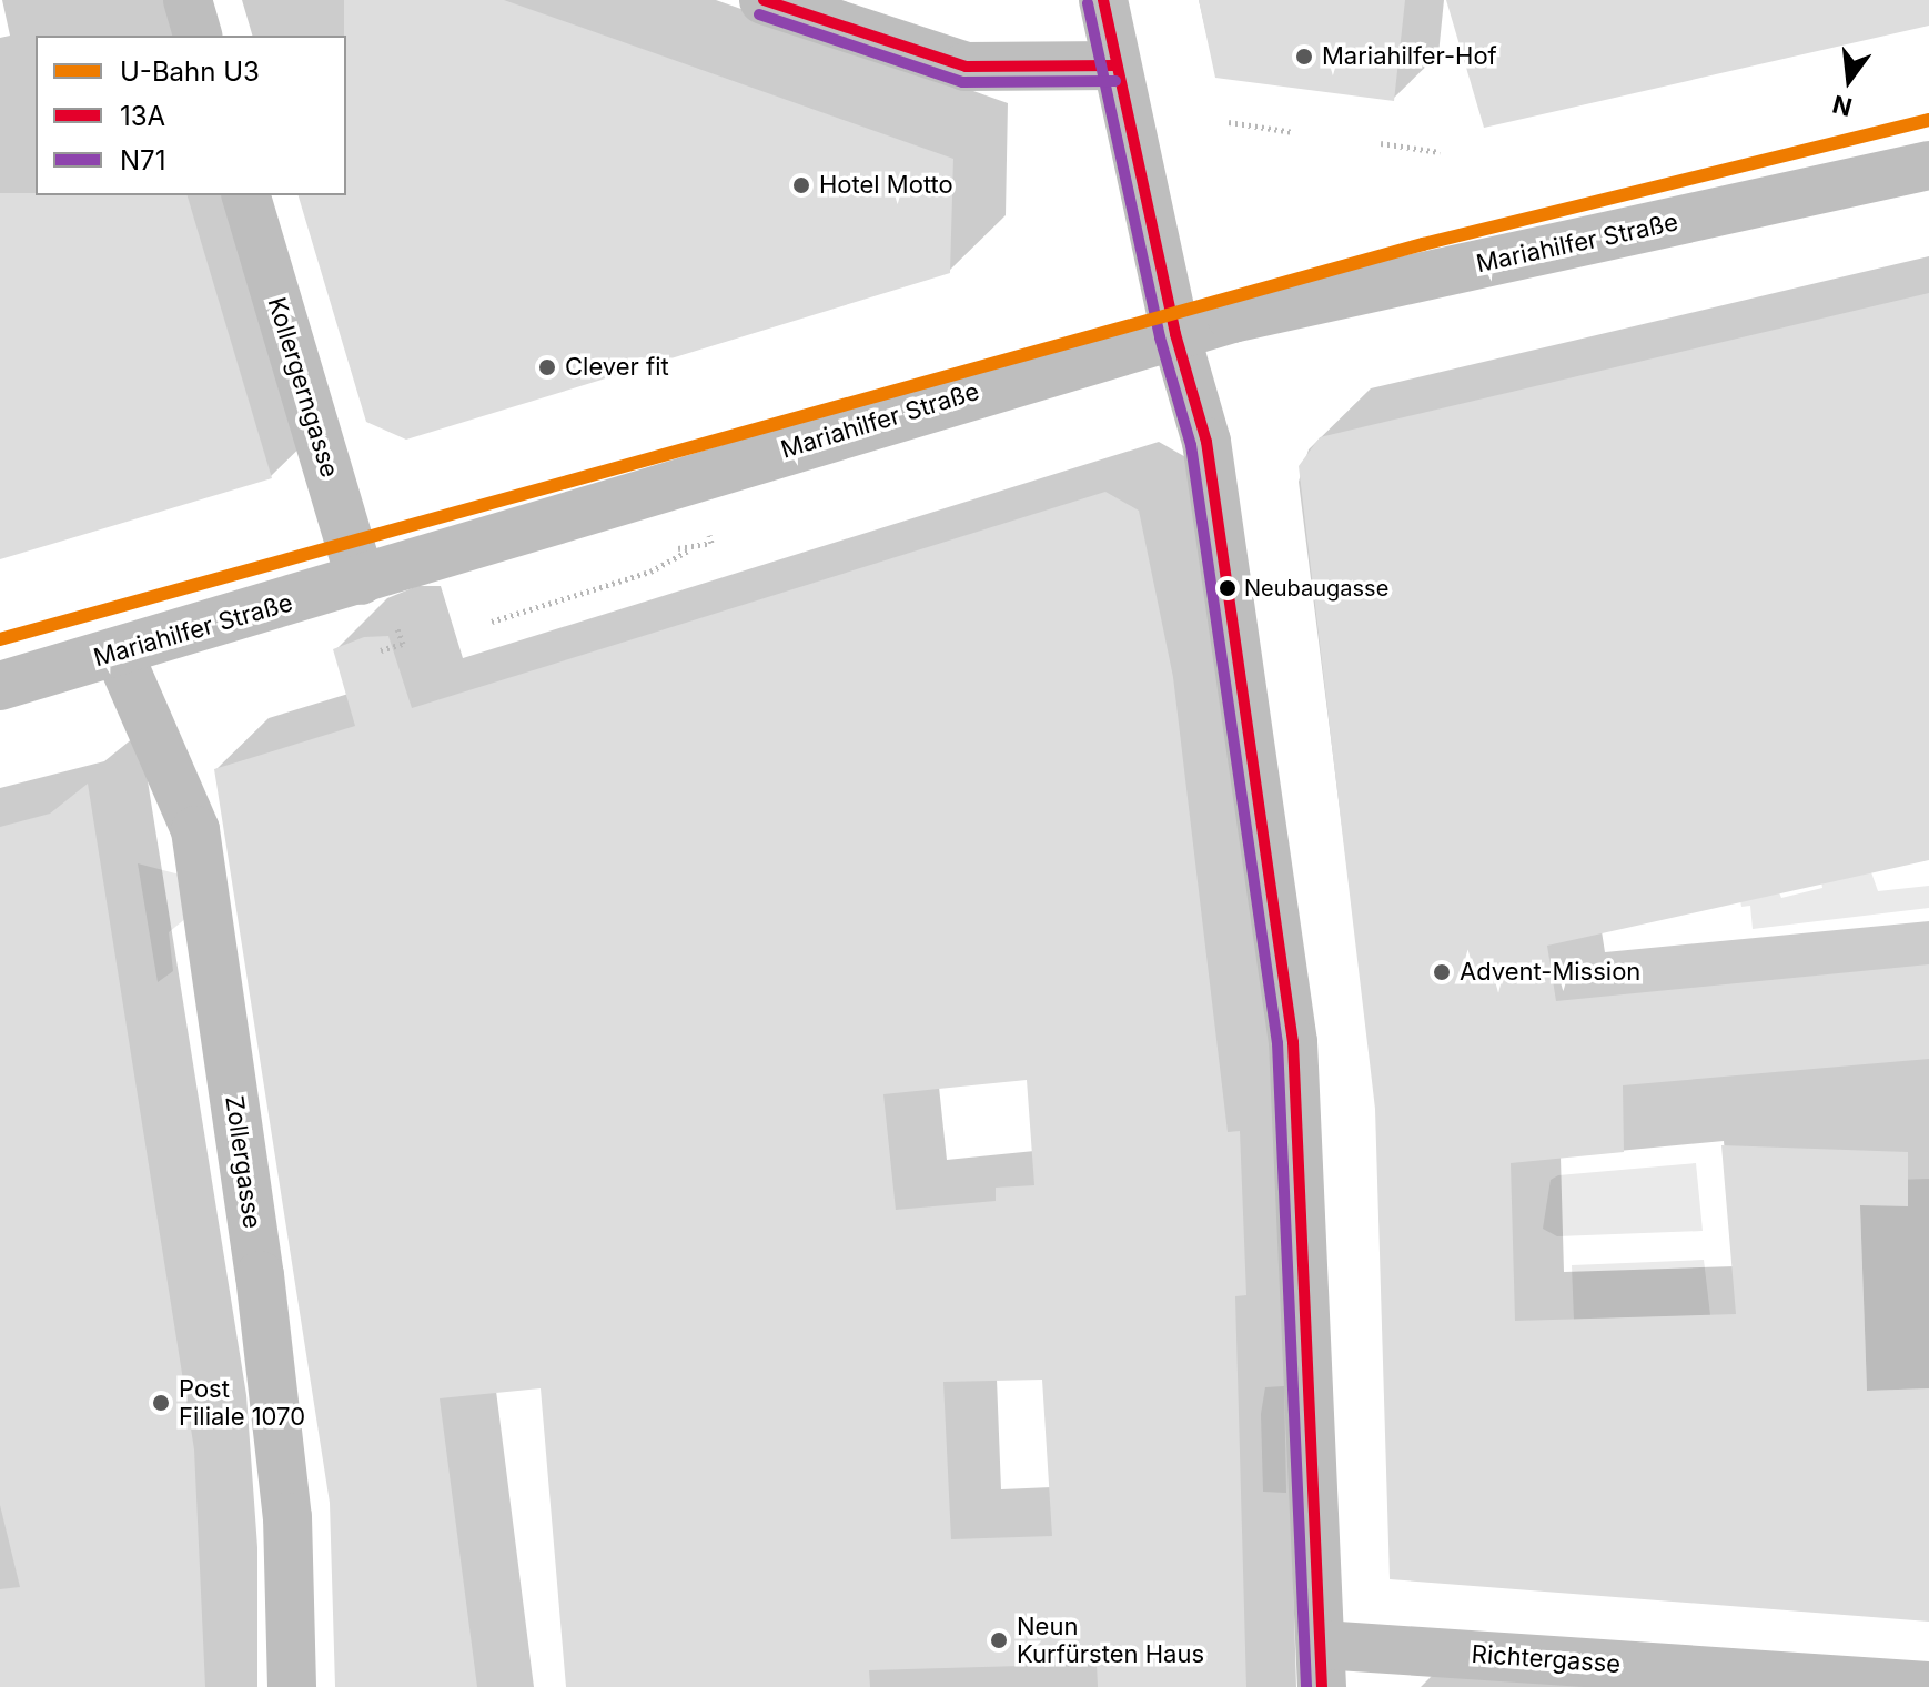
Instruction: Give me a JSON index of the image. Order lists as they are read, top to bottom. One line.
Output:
{"streets":{"street":["Mariahilfer Straße","Kollergerngasse","Zollergasse","Richtergasse"]},"crossings":[["Mariahilfer Straße","Kollergerngasse"],["Mariahilfer Straße","Zollergasse"]],"places":["Mariahilfer-Hof","Hotel Motto","Clever fit","Neubaugasse","Advent-Mission","Post Filiale 1070","Neun Kurfürsten Haus"],"lines":["transit line 13A","transit line N71","metro line U3"],"legend":["U-Bahn U3","13A","N71"],"north":"bottom"}
